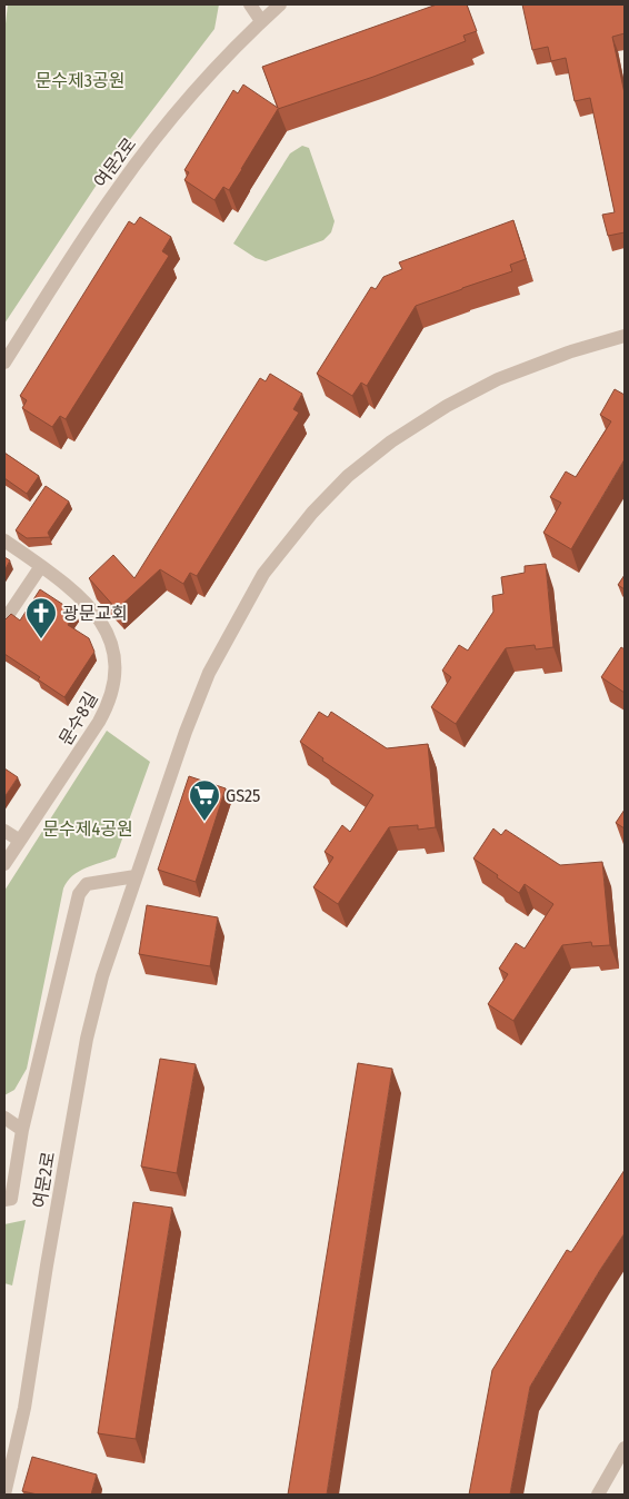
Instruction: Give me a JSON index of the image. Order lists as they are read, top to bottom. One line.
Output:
{"streets":{"street":["여문2로","문수8길"]},"parks":["문수제3공원","문수제4공원"],"places":{"church":["광문교회"],"supermarket":["GS25"]}}
